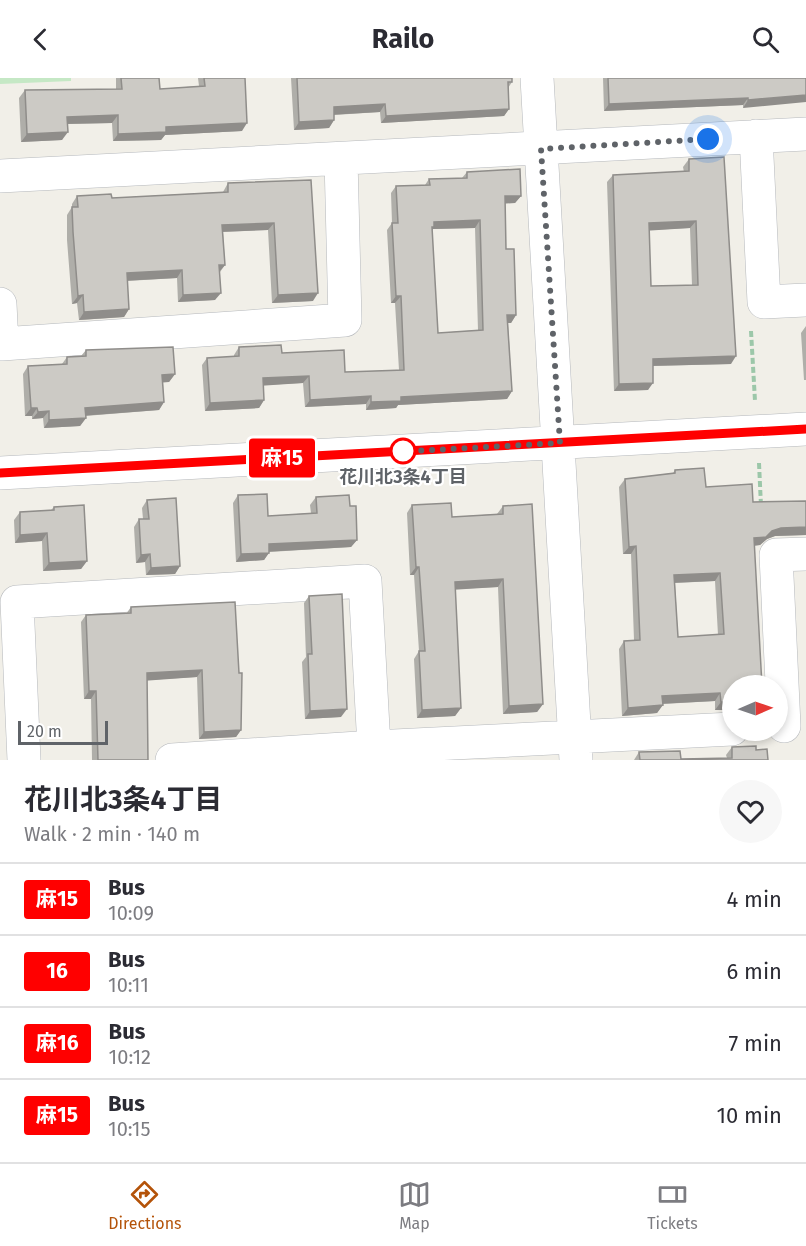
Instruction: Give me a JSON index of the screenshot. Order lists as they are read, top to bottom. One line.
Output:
{"places":["花川北3条4丁目"],"lines":["bus line 麻15"],"scale_bar":"20 m","north":"right","page":{"header":"Railo","on_map":"麻15","scale":"20 m","heading":["花川北3条4丁目","Walk · 2 min · 140 m"],"list":[{"mark":"麻15","name":"Bus","note":"10:09","value":"4 min"},{"mark":"16","name":"Bus","note":"10:11","value":"6 min"},{"mark":"麻16","name":"Bus","note":"10:12","value":"7 min"},{"mark":"麻15","name":"Bus","note":"10:15","value":"10 min"}],"tabs":["Directions","Map","Tickets"]}}
